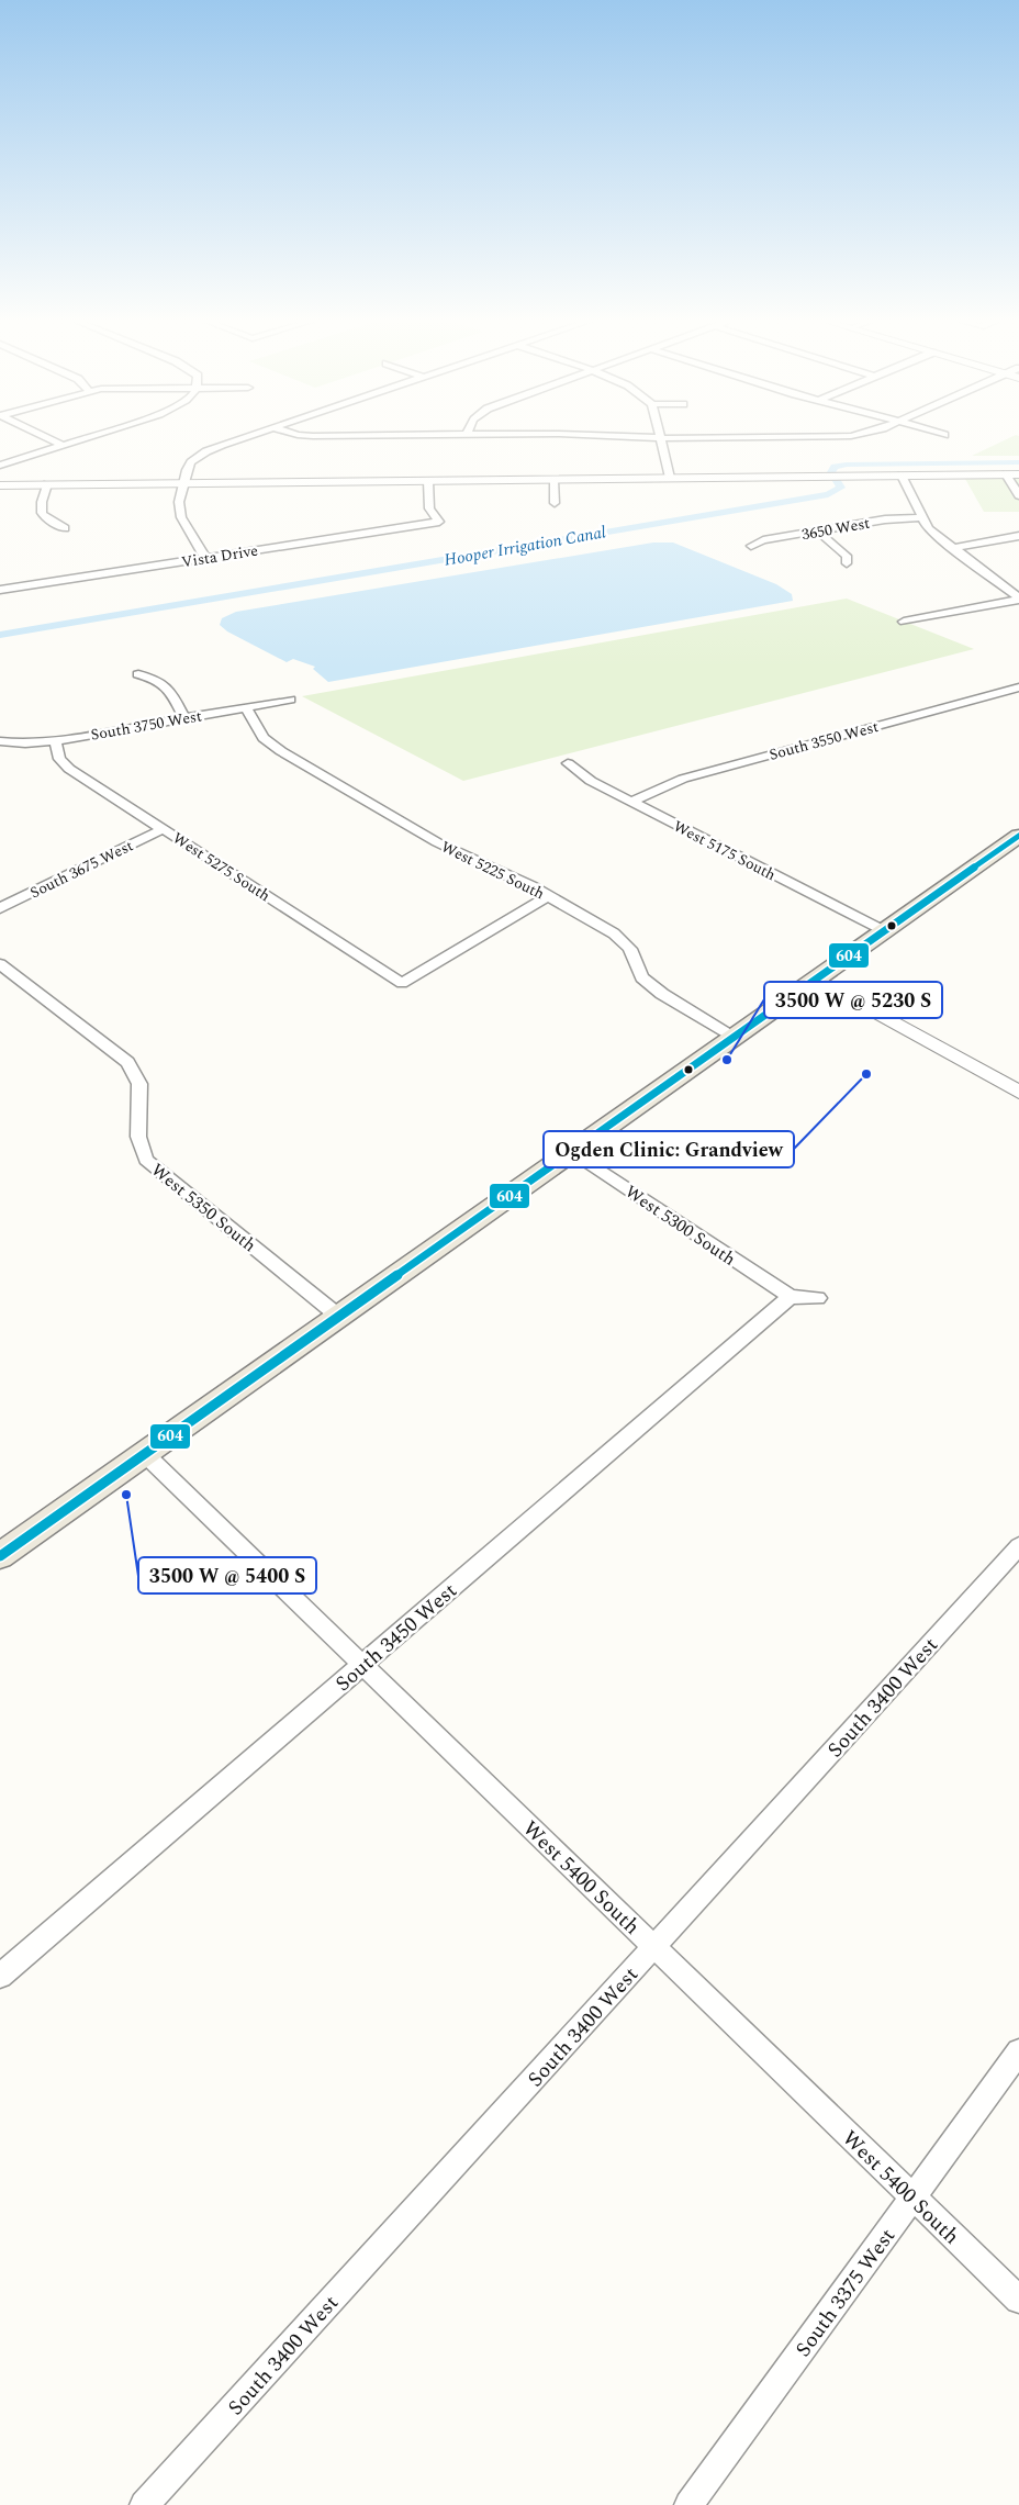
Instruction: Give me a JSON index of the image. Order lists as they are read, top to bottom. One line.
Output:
{"streets":{"street":["3650 West","Vista Drive","South 3750 West","South 3550 West","West 5175 South","West 5275 South","South 3675 West","West 5225 South","West 5350 South","West 5300 South","South 3450 West","South 3400 West","West 5400 South","South 3375 West"]},"crossings":[["South 3750 West","West 5275 South"],["South 3750 West","West 5225 South"],["South 3550 West","West 5175 South"],["West 5275 South","South 3675 West"],["West 5275 South","West 5225 South"],["West 5300 South","South 3450 West"],["South 3450 West","West 5400 South"],["South 3400 West","West 5400 South"],["West 5400 South","South 3375 West"]],"water":["Hooper Irrigation Canal"],"places":["3500 W @ 5230 S","Ogden Clinic: Grandview","3500 W @ 5400 S"],"lines":["transit line 604"]}
